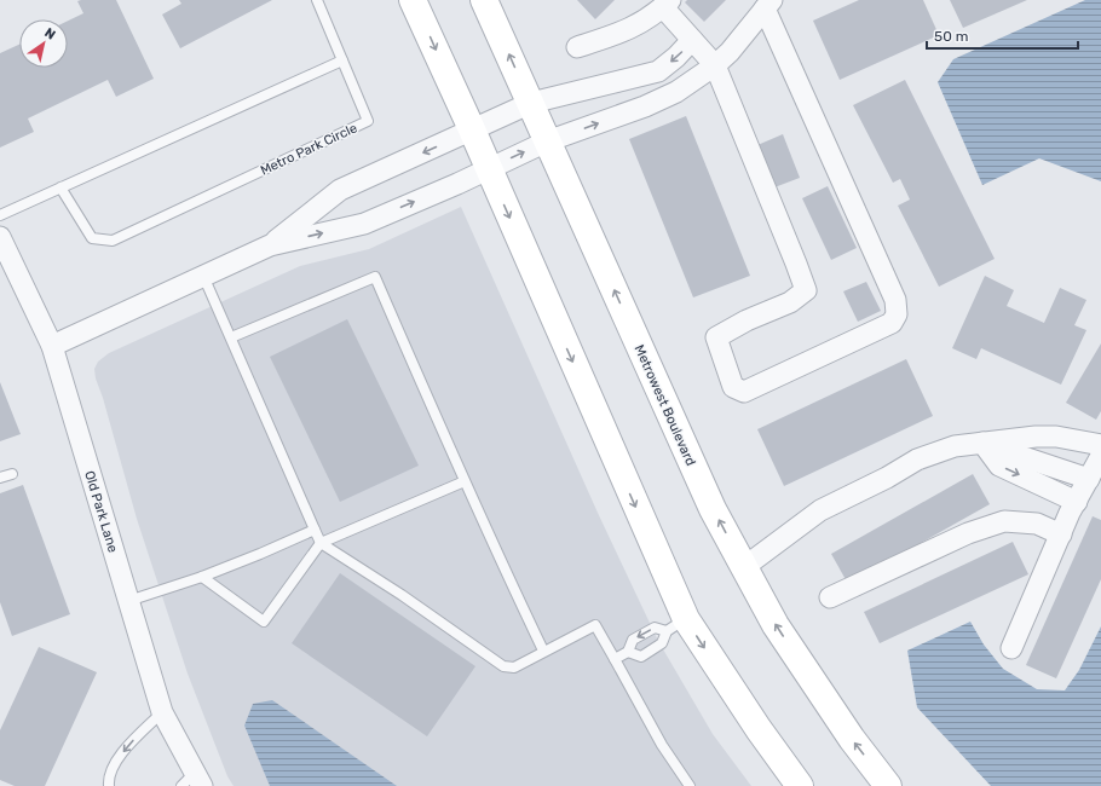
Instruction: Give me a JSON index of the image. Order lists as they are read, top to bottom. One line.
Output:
{"streets":{"street":["Metrowest Boulevard","Old Park Lane"],"lane":["Metro Park Circle"]},"scale_bar":"50 m","north":"top right"}
